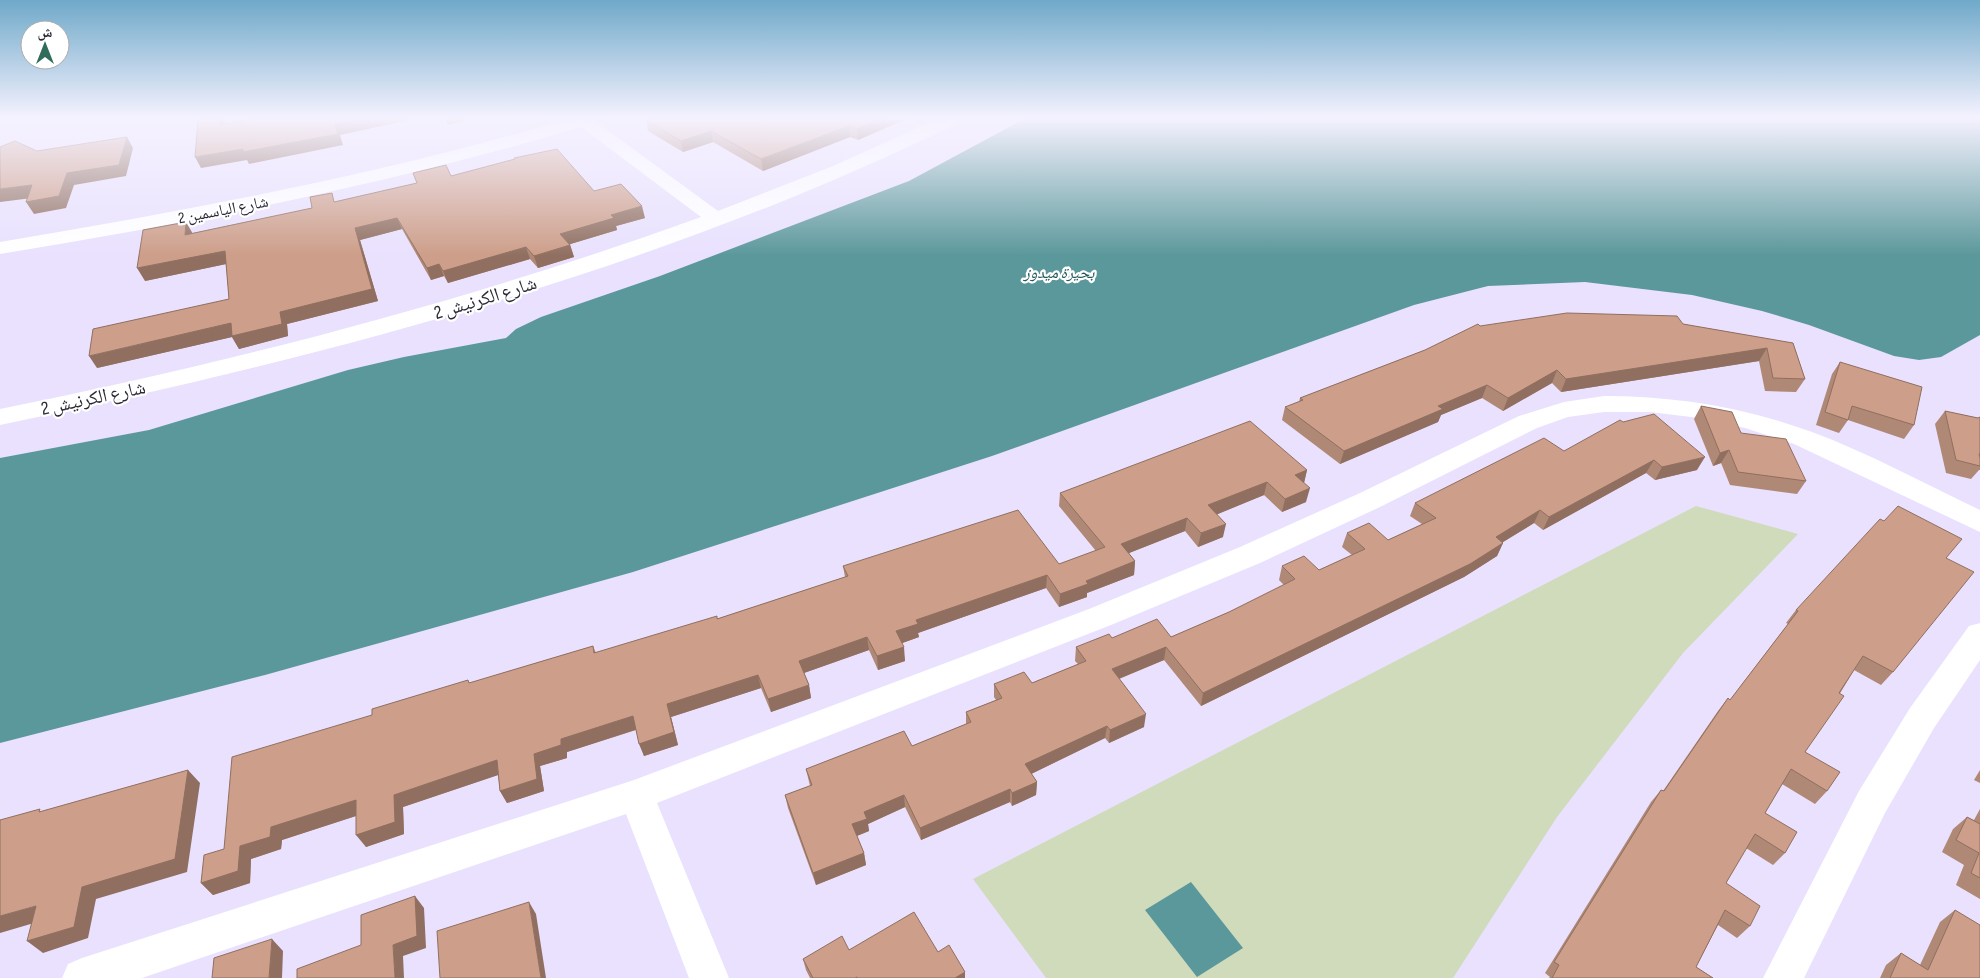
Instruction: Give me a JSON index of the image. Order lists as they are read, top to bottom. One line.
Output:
{"streets":{"street":["شارع الياسمين 2","شارع الكرنيش 2"]},"water":["بحيرة ميدوز"],"north":"top"}
